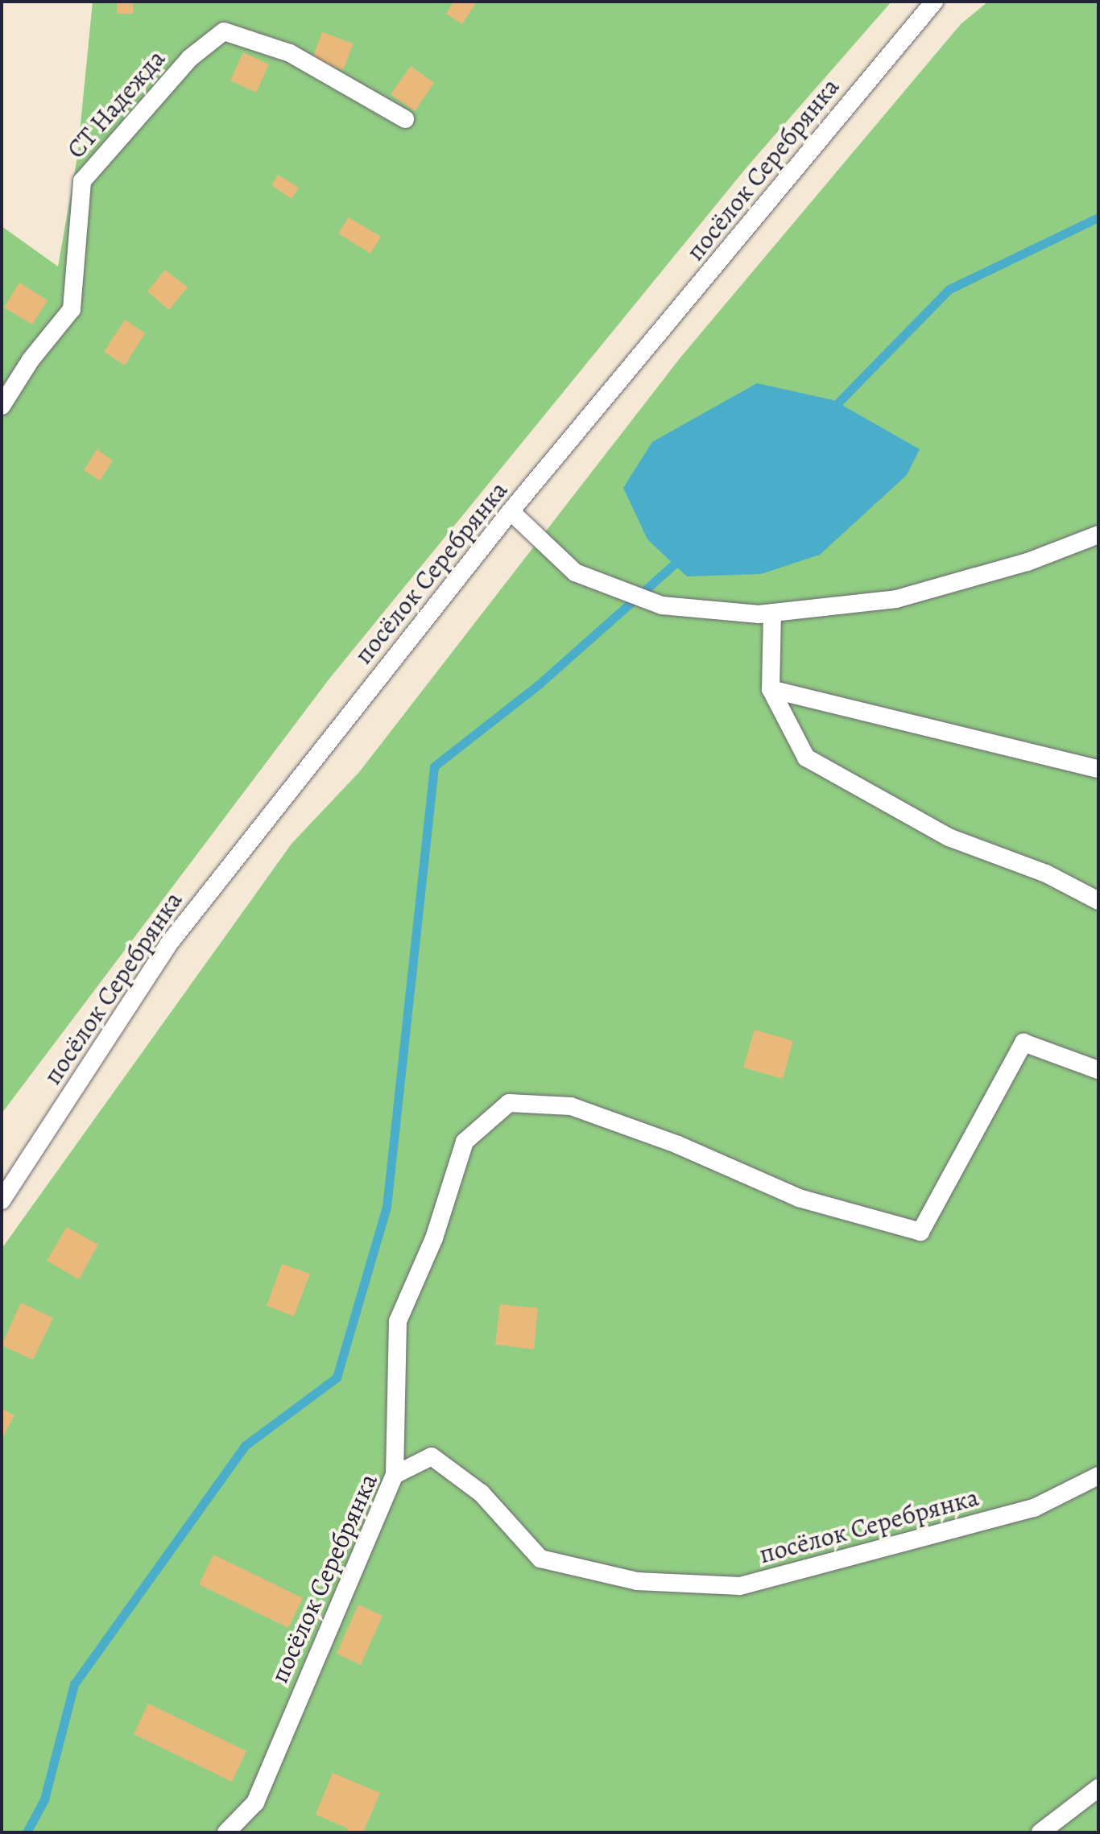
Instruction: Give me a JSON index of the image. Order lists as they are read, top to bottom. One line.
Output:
{"streets":{"lane":["СТ Надежда","посёлок Серебрянка"]}}
